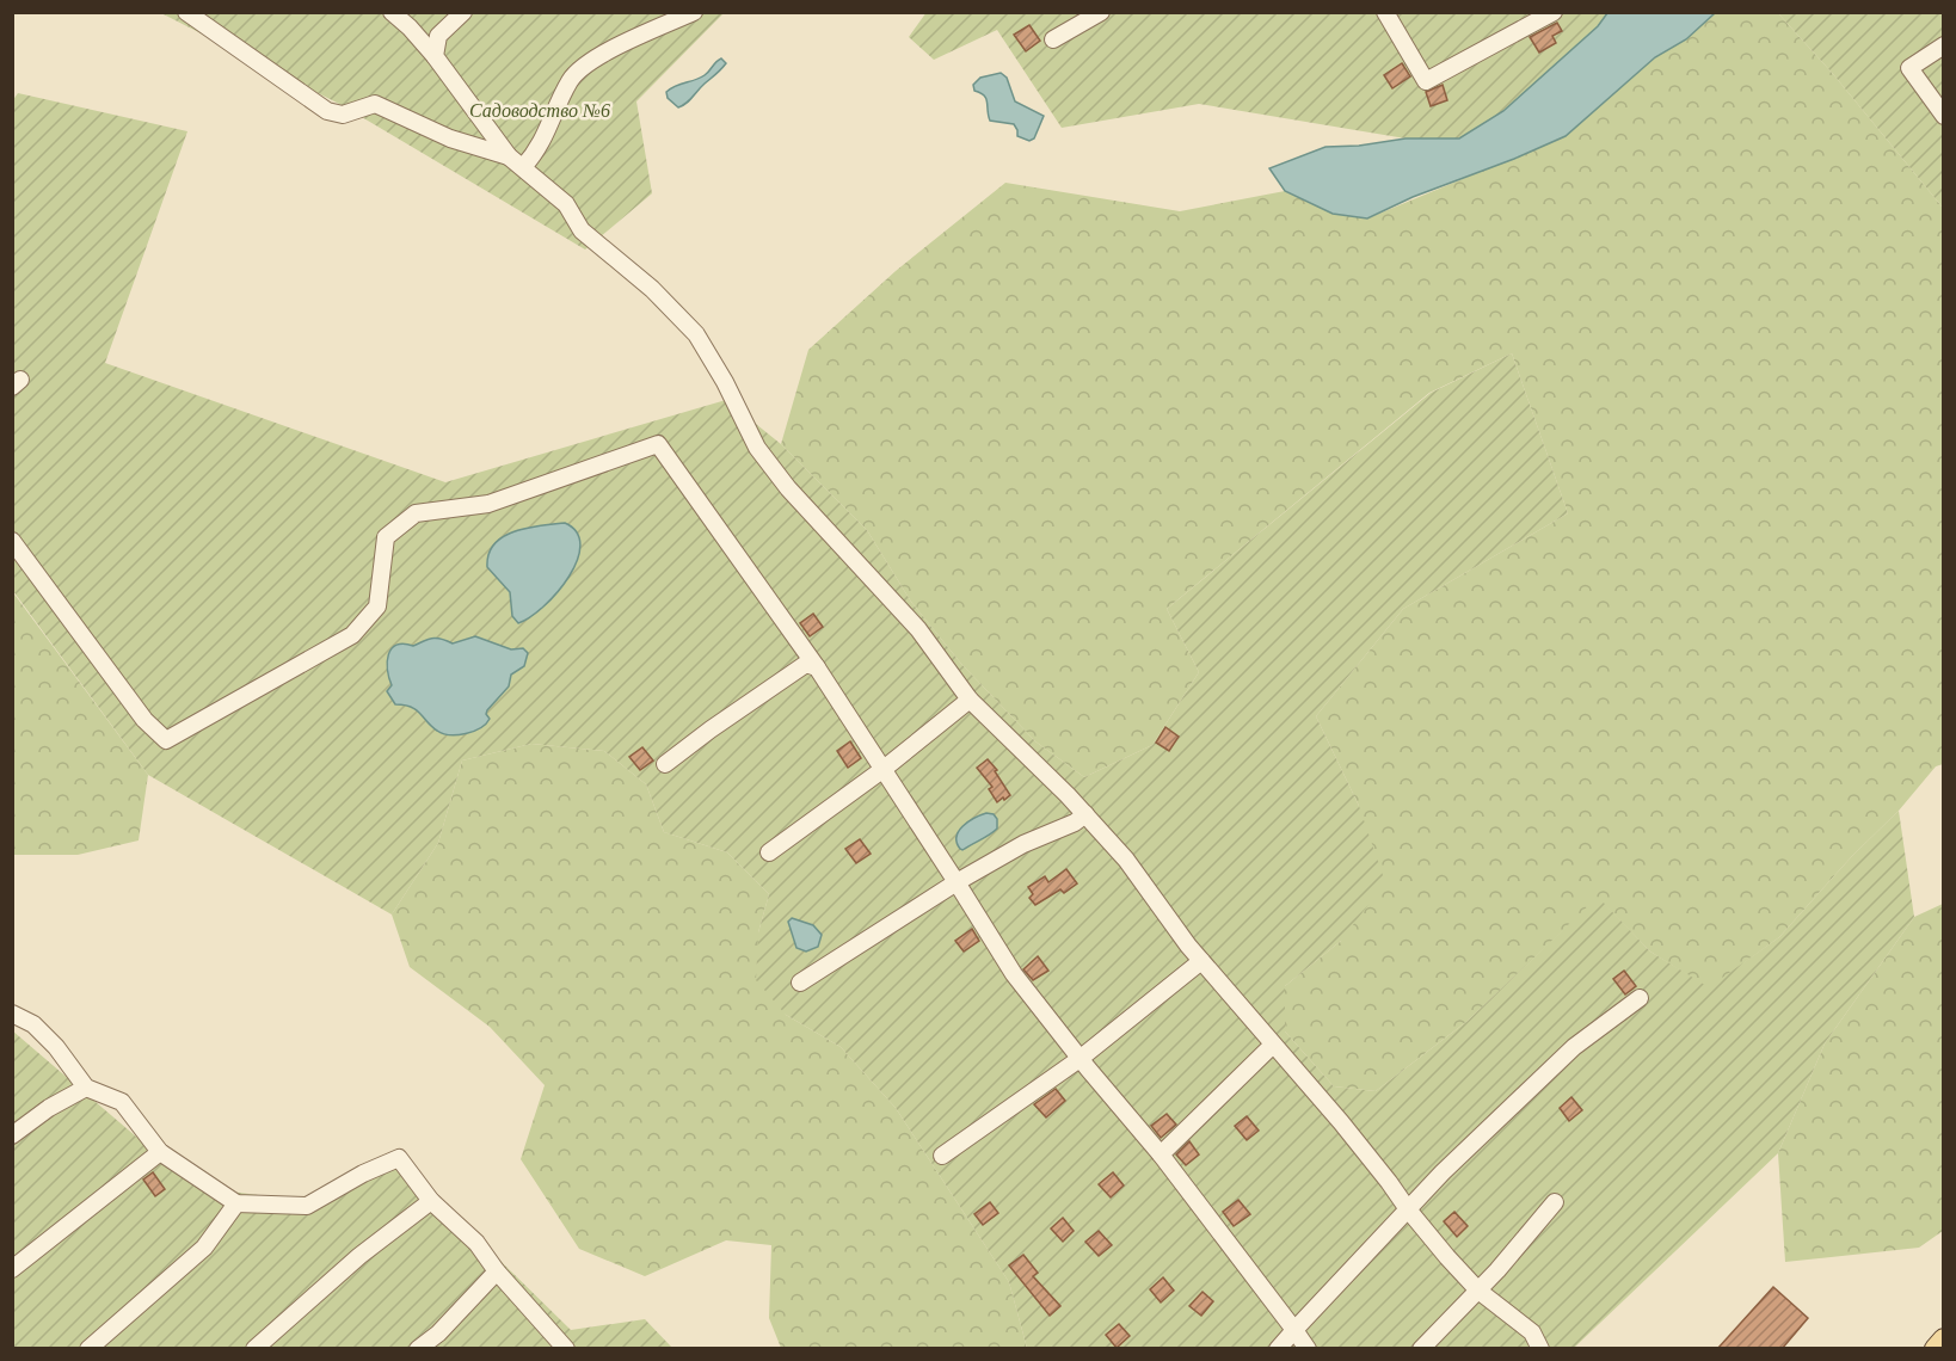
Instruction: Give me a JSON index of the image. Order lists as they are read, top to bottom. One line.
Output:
{"parks":["Садоводство №6"]}
